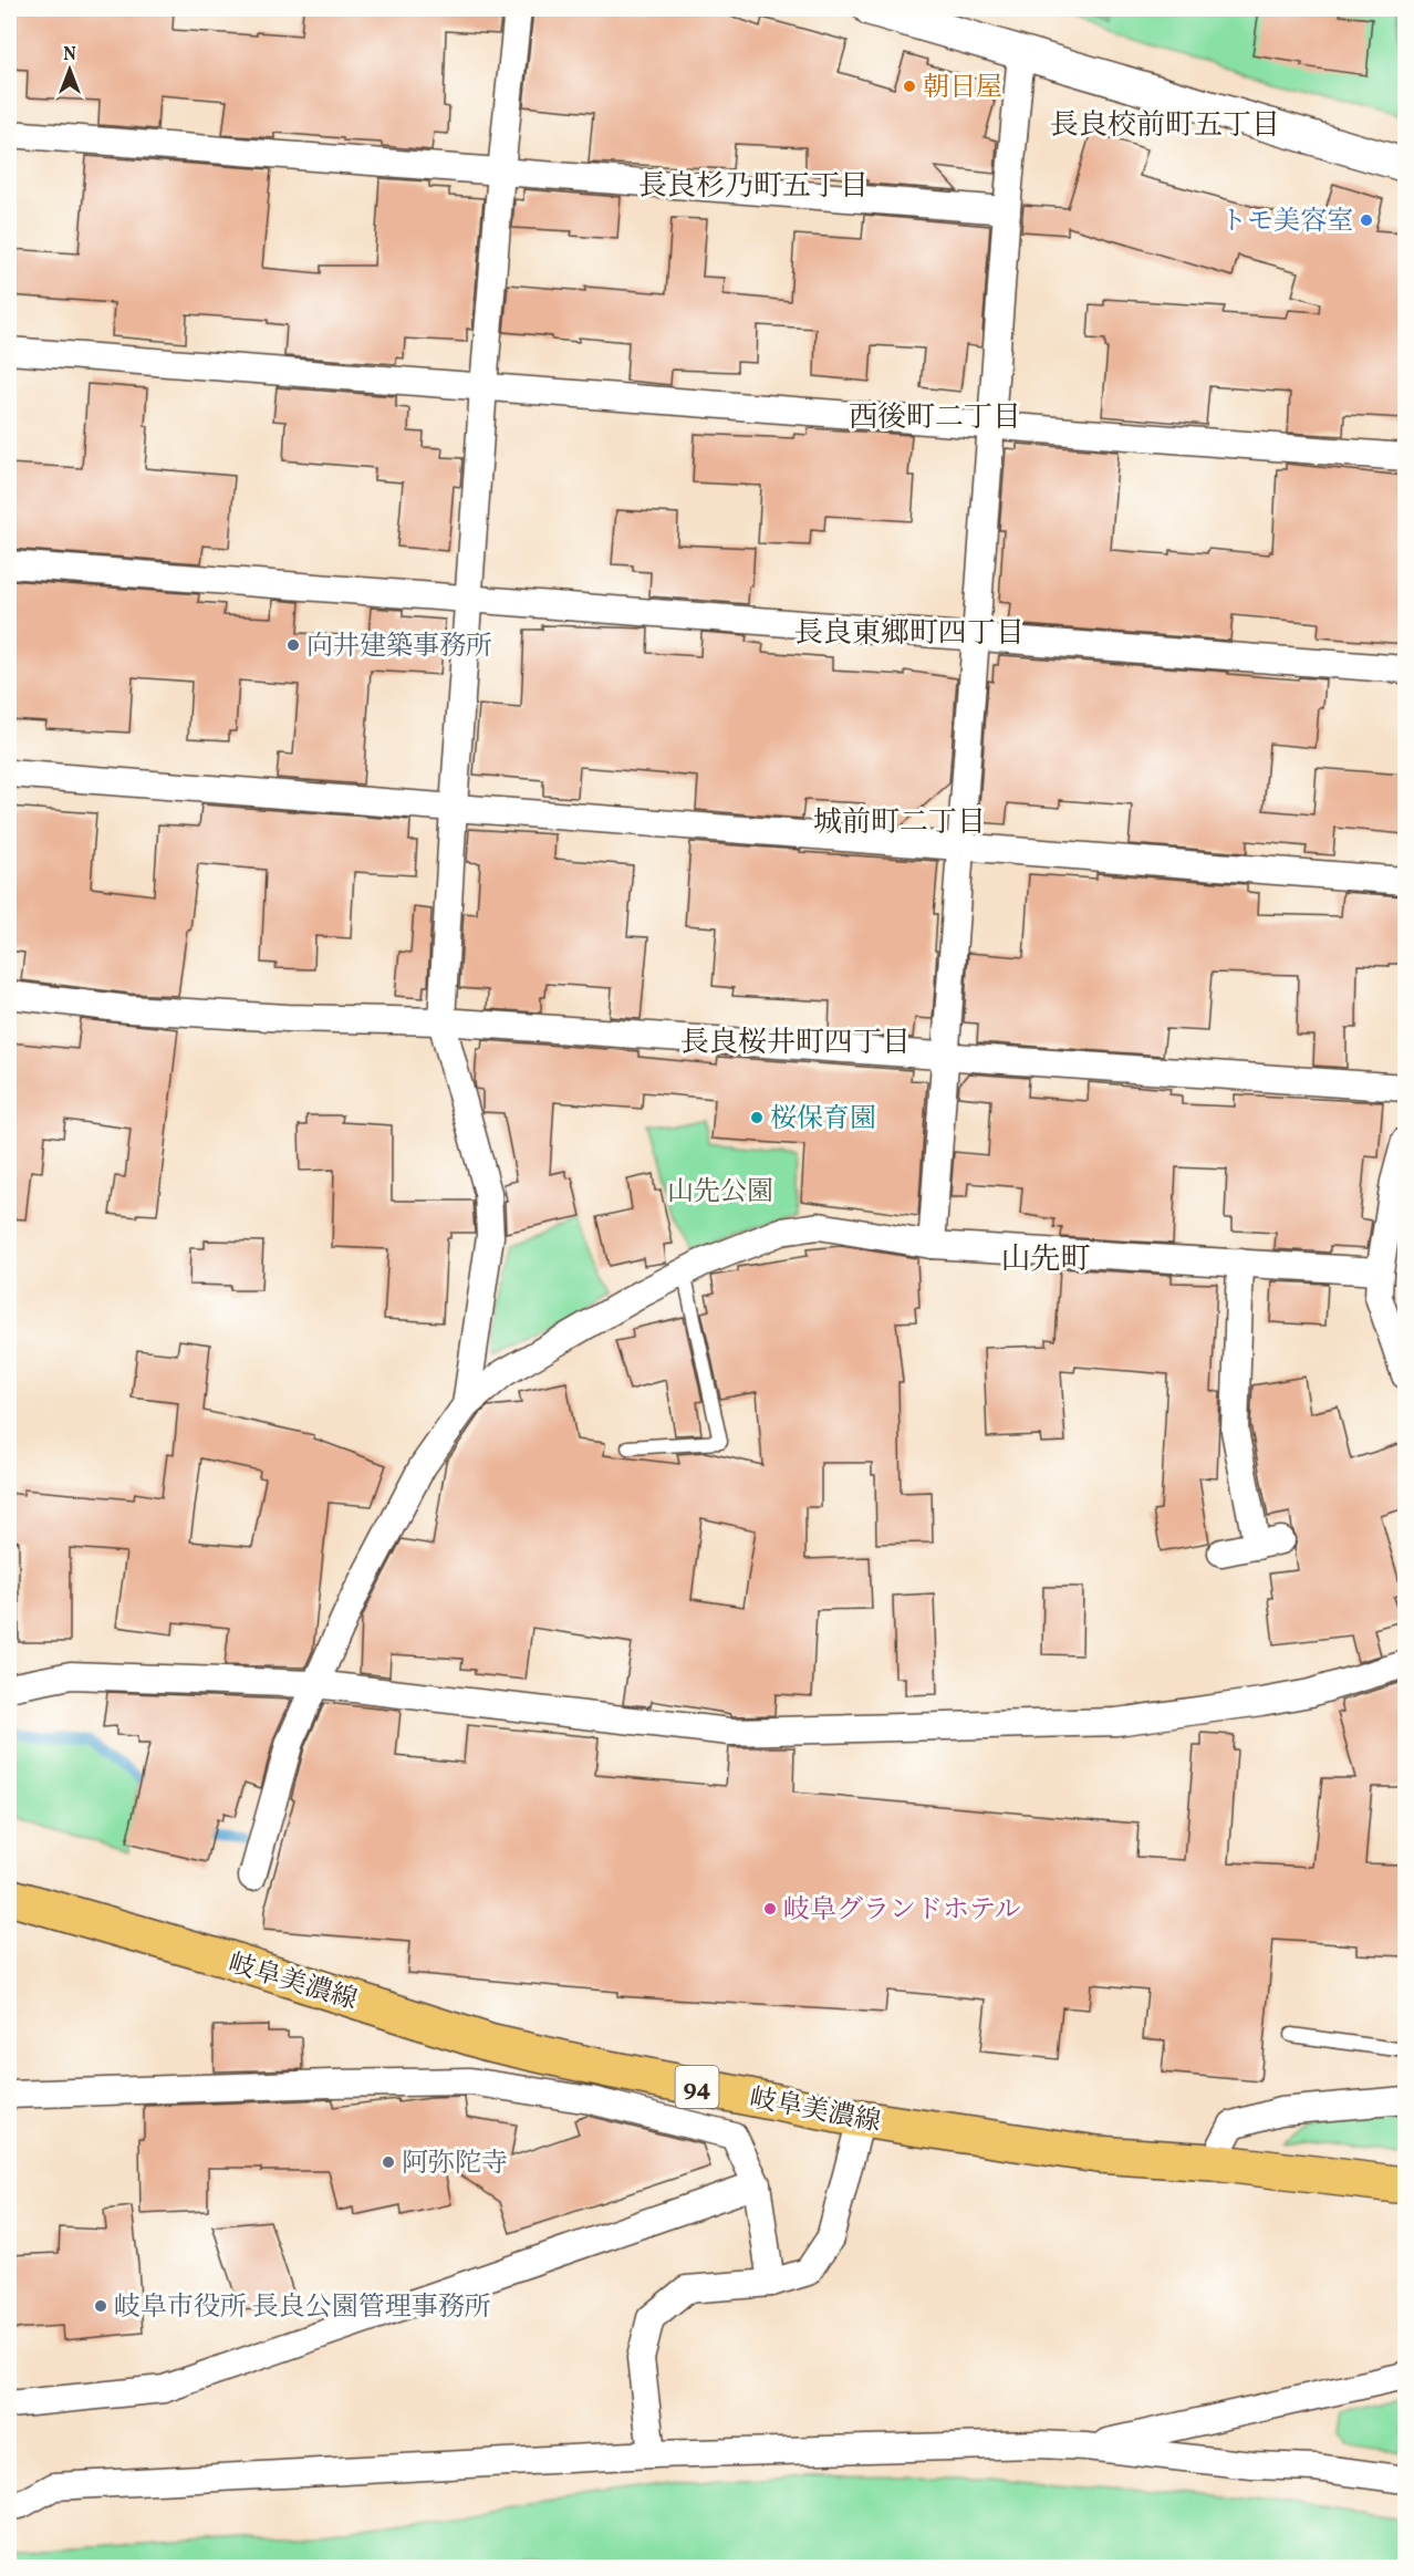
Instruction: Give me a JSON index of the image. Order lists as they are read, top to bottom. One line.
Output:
{"streets":{"main road":["岐阜美濃線","94"]},"districts":["長良校前町五丁目","長良杉乃町五丁目","西後町二丁目","長良東郷町四丁目","城前町二丁目","長良桜井町四丁目","山先町"],"parks":["山先公園"],"places":["朝日屋","トモ美容室","向井建築事務所","桜保育園","岐阜グランドホテル","阿弥陀寺","岐阜市役所 長良公園管理事務所"],"north":"top"}
